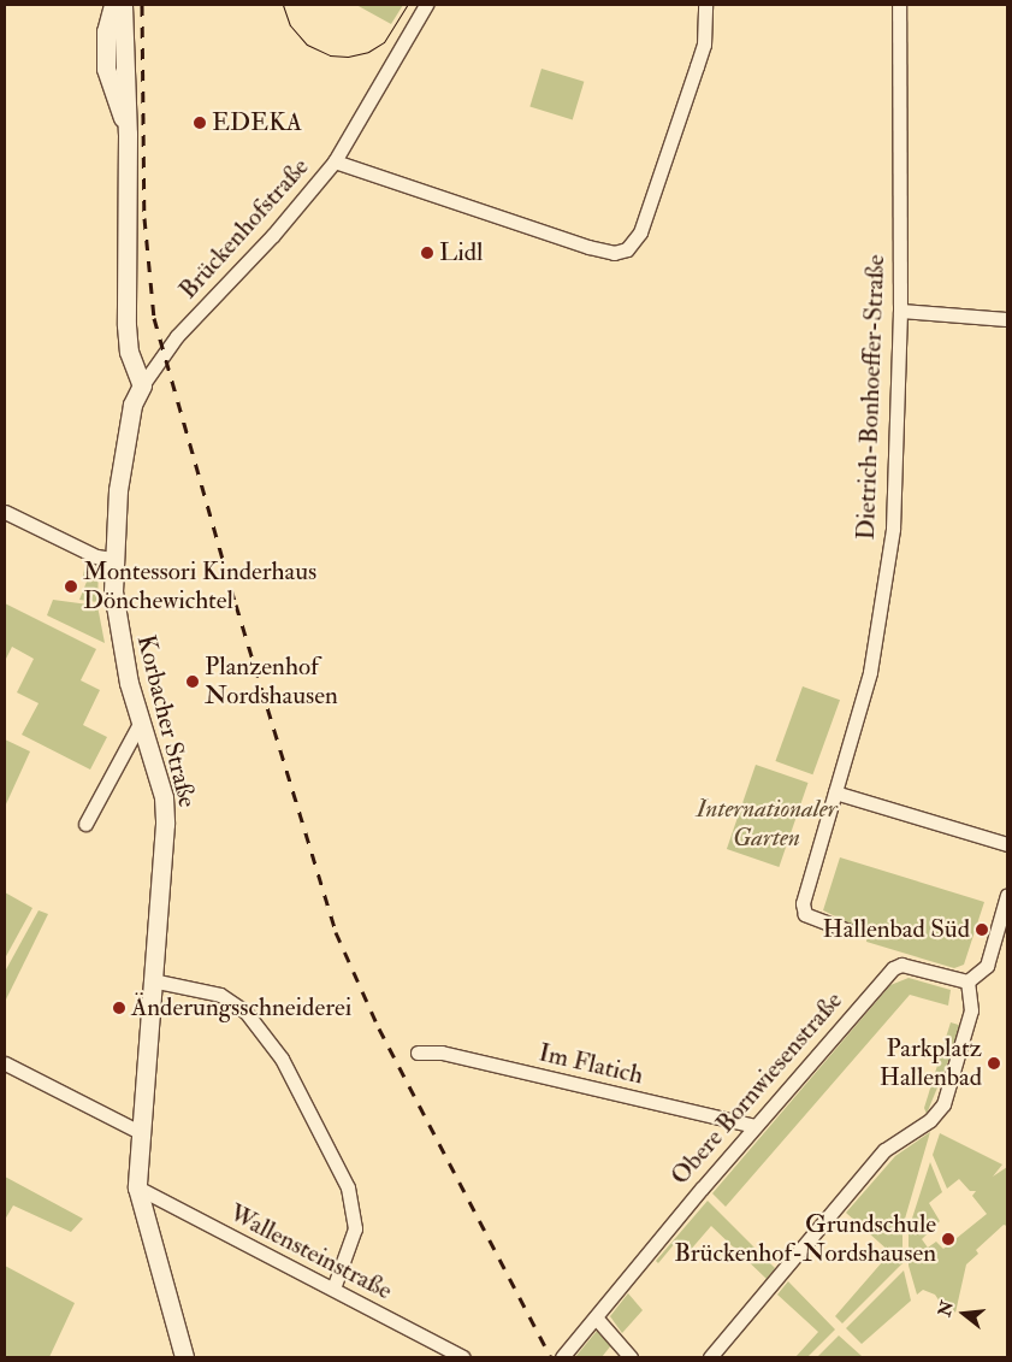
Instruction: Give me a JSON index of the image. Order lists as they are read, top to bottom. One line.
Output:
{"streets":{"street":["Brückenhofstraße","Dietrich-Bonhoeffer-Straße","Korbacher Straße","Im Flatich","Obere Bornwiesenstraße","Wallensteinstraße"]},"crossings":[["Brückenhofstraße","Korbacher Straße"],["Korbacher Straße","Wallensteinstraße"],["Im Flatich","Obere Bornwiesenstraße"]],"parks":["Internationaler Garten"],"places":["EDEKA","Lidl","Montessori Kinderhaus Dönchewichtel","Planzenhof Nordshausen","Hallenbad Süd","Änderungsschneiderei","Parkplatz Hallenbad","Grundschule Brückenhof-Nordshausen"],"north":"left"}
